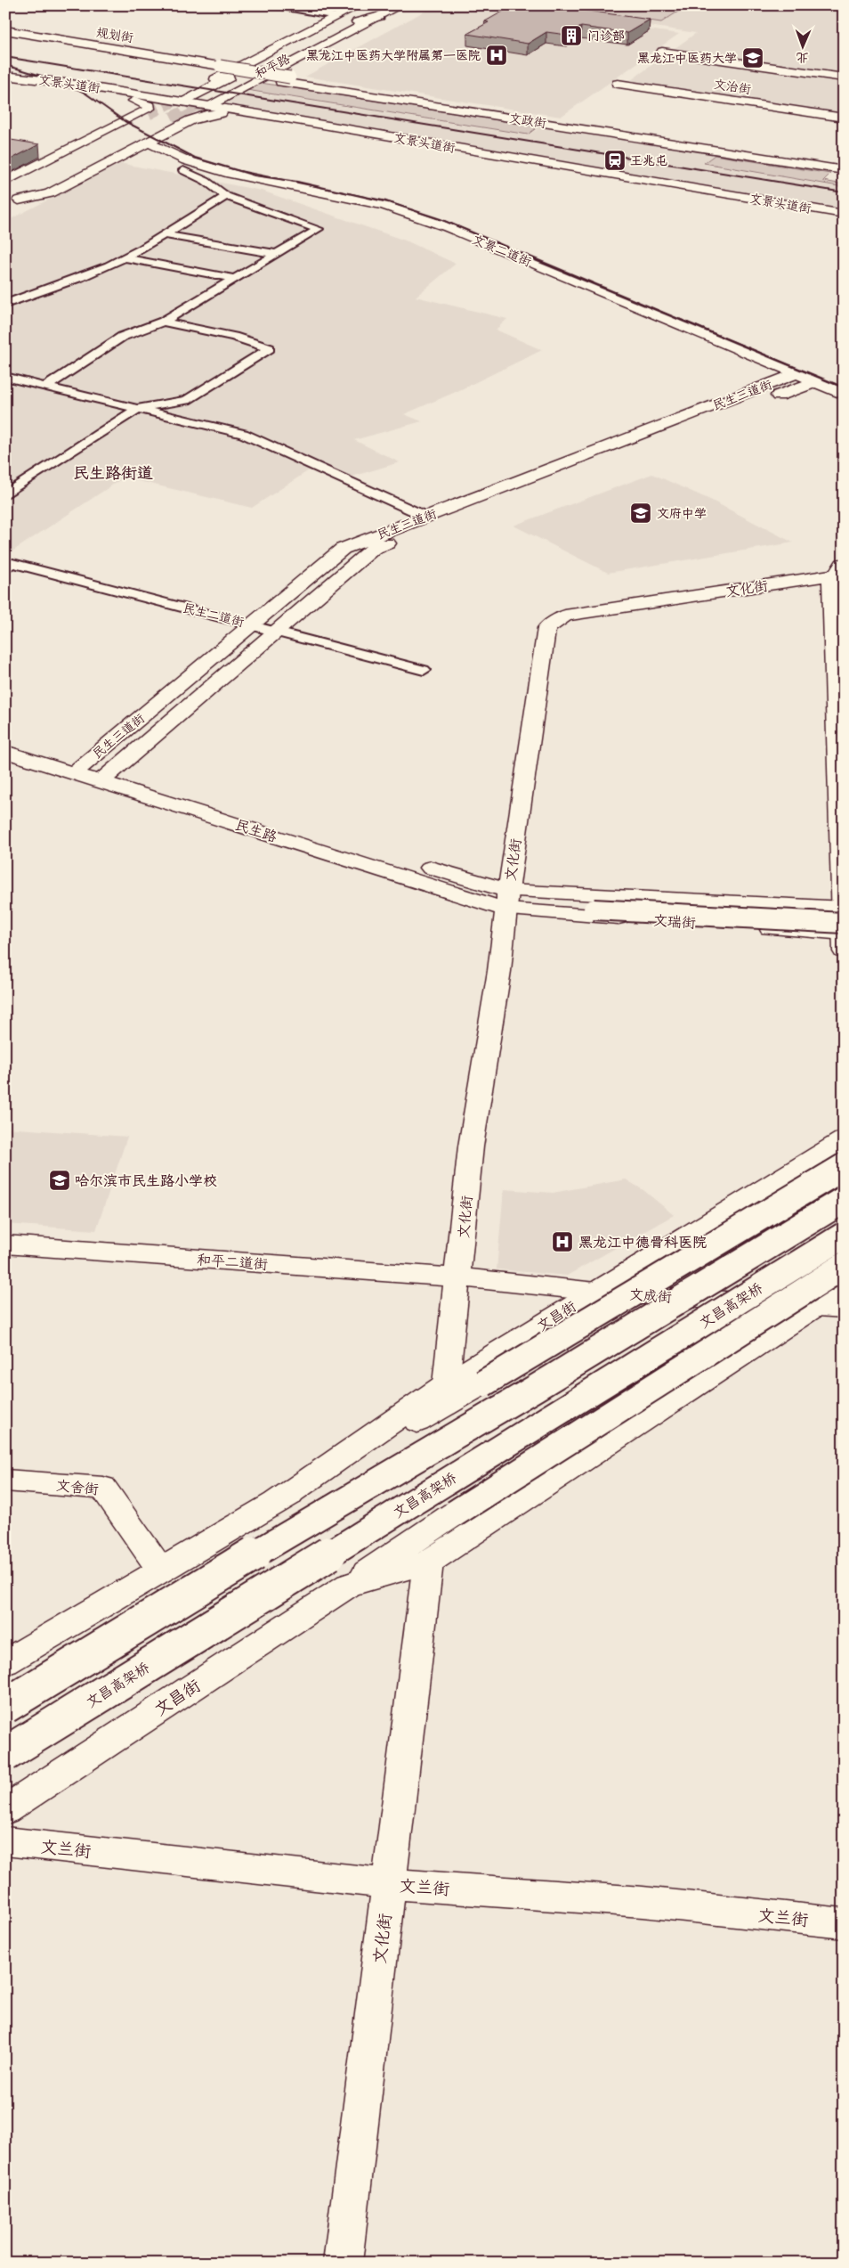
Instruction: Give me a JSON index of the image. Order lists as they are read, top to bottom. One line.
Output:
{"streets":{"main road":["规划街","和平路","文景头道街","文治街","文政街","文景二道街","民生三道街","文化街","民生路","文瑞街","和平二道街","文成街","文昌高架桥","文昌街","文舍街","文兰街"],"street":["民生二道街"]},"crossings":[["规划街","文政街"],["文景二道街","民生三道街"],["民生三道街","民生二道街"],["民生三道街","民生路"],["文化街","民生路"],["文化街","文瑞街"],["文化街","和平二道街"],["文化街","文成街"],["文化街","文昌街"],["文化街","文兰街"],["民生路","文瑞街"],["和平二道街","文成街"],["文成街","文昌街"]],"districts":["民生路街道"],"places":{"building":["门诊部"],"hospital":["黑龙江中医药大学附属第一医院","黑龙江中德骨科医院"],"school or university":["黑龙江中医药大学","文府中学","哈尔滨市民生路小学校"],"station":["王兆屯"]},"north":"bottom"}
